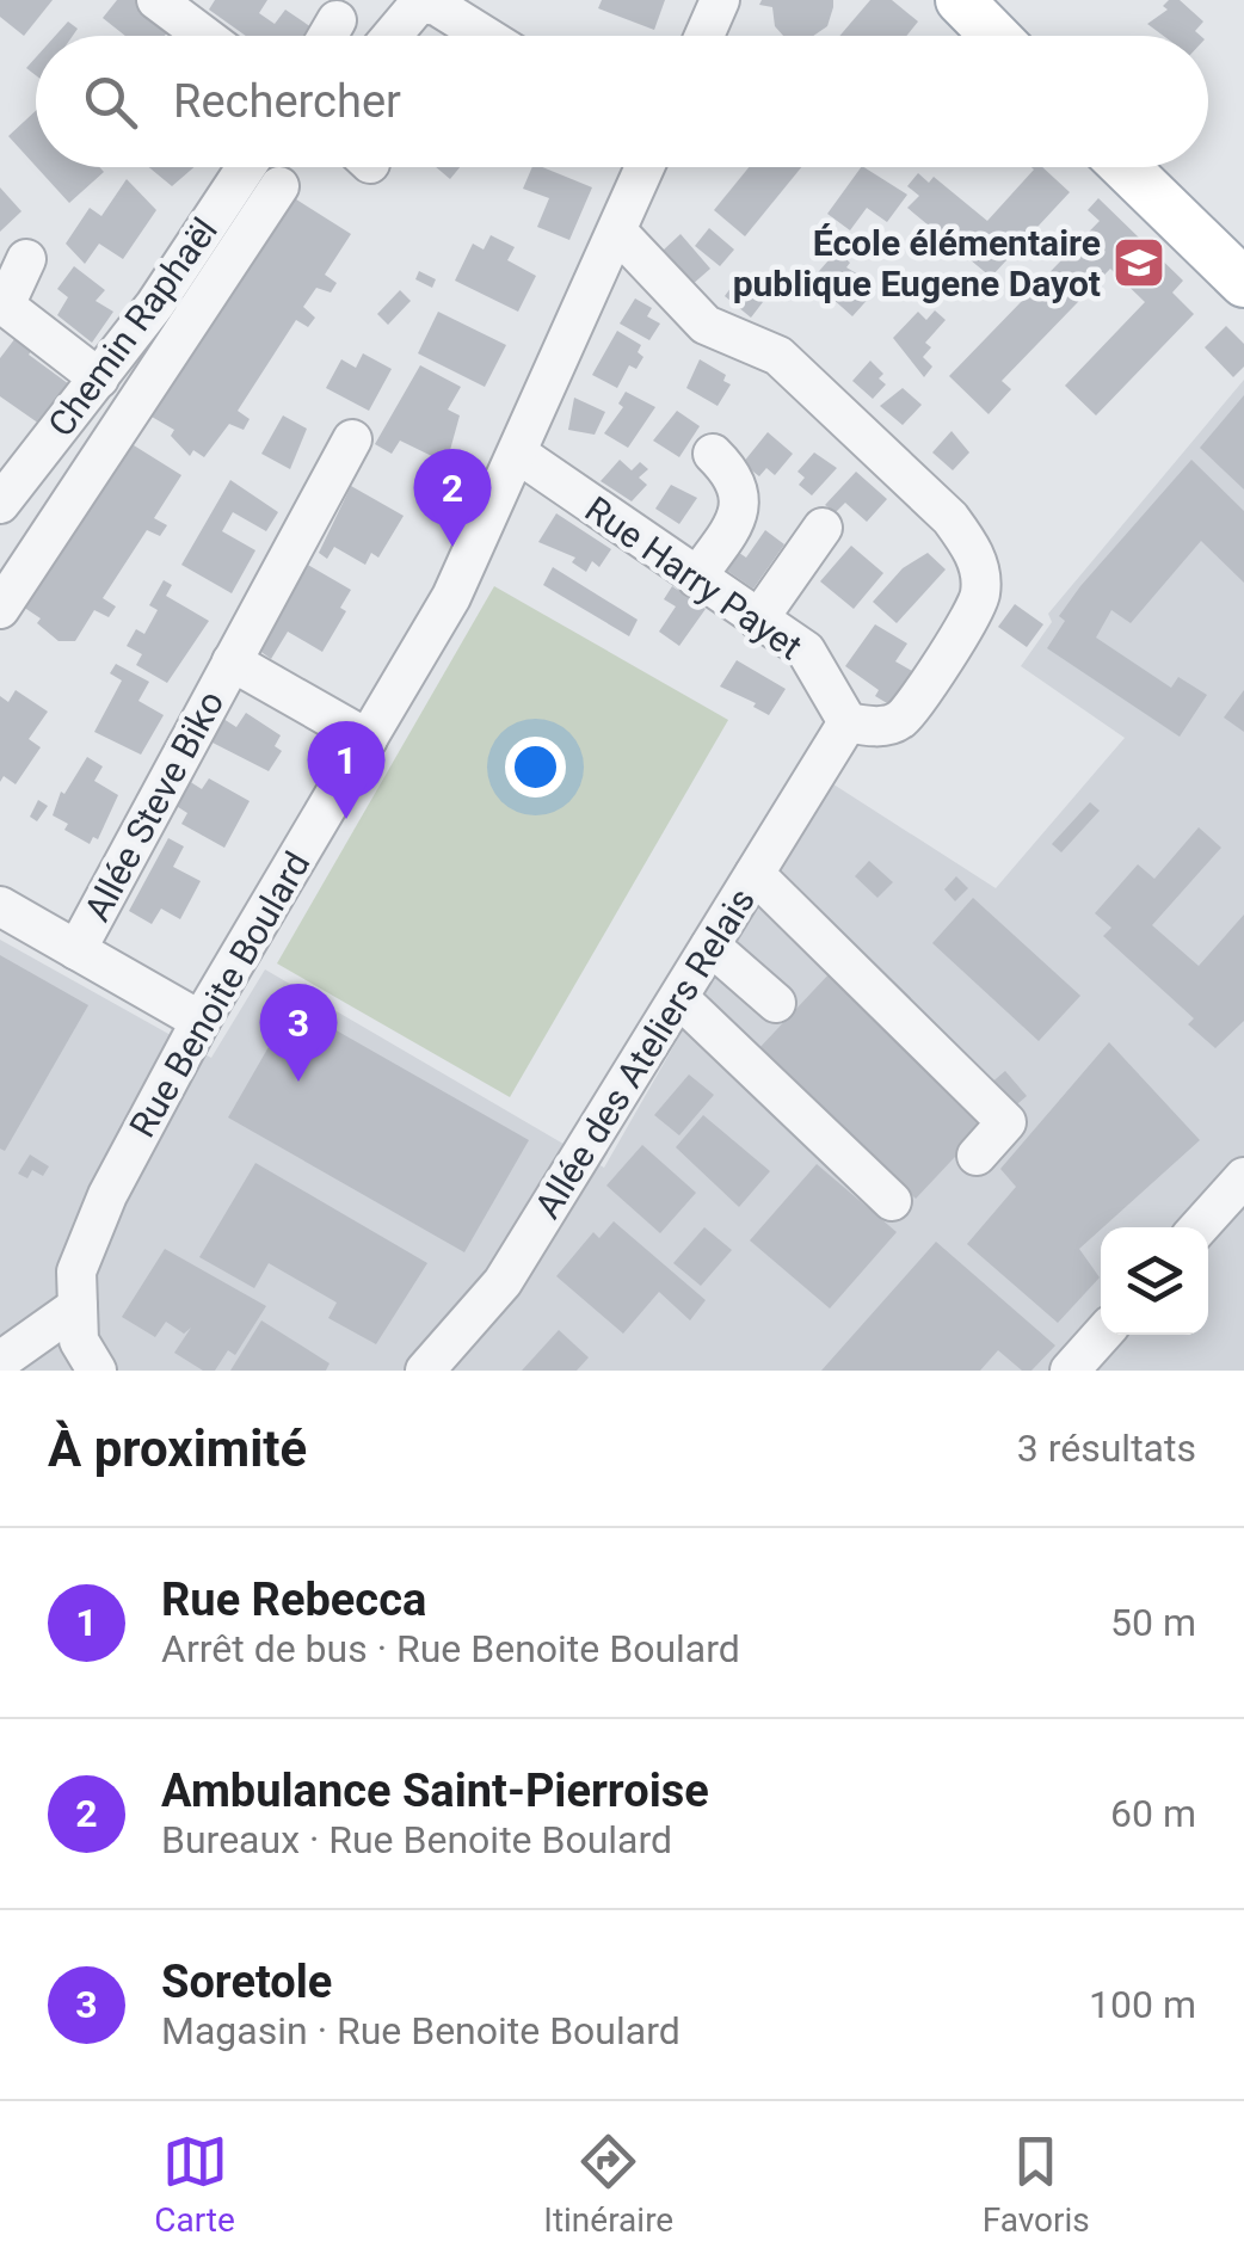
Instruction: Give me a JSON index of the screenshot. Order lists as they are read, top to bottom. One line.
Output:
{"streets":{"street":["Chemin Raphaël","Rue Harry Payet","Allée Steve Biko","Rue Benoite Boulard","Allée des Ateliers Relais"]},"crossings":[["Rue Harry Payet","Rue Benoite Boulard"],["Rue Harry Payet","Allée des Ateliers Relais"],["Allée Steve Biko","Rue Benoite Boulard"]],"places":{"school or university":["École élémentaire publique Eugene Dayot"]},"page":{"search":"Rechercher","pins":["2","1","3"],"heading":["À proximité","3 résultats"],"list":[{"mark":"1","name":"Rue Rebecca","note":"Arrêt de bus · Rue Benoite Boulard","value":"50 m"},{"mark":"2","name":"Ambulance Saint-Pierroise","note":"Bureaux · Rue Benoite Boulard","value":"60 m"},{"mark":"3","name":"Soretole","note":"Magasin · Rue Benoite Boulard","value":"100 m"}],"nav":["Carte","Itinéraire","Favoris"]}}
